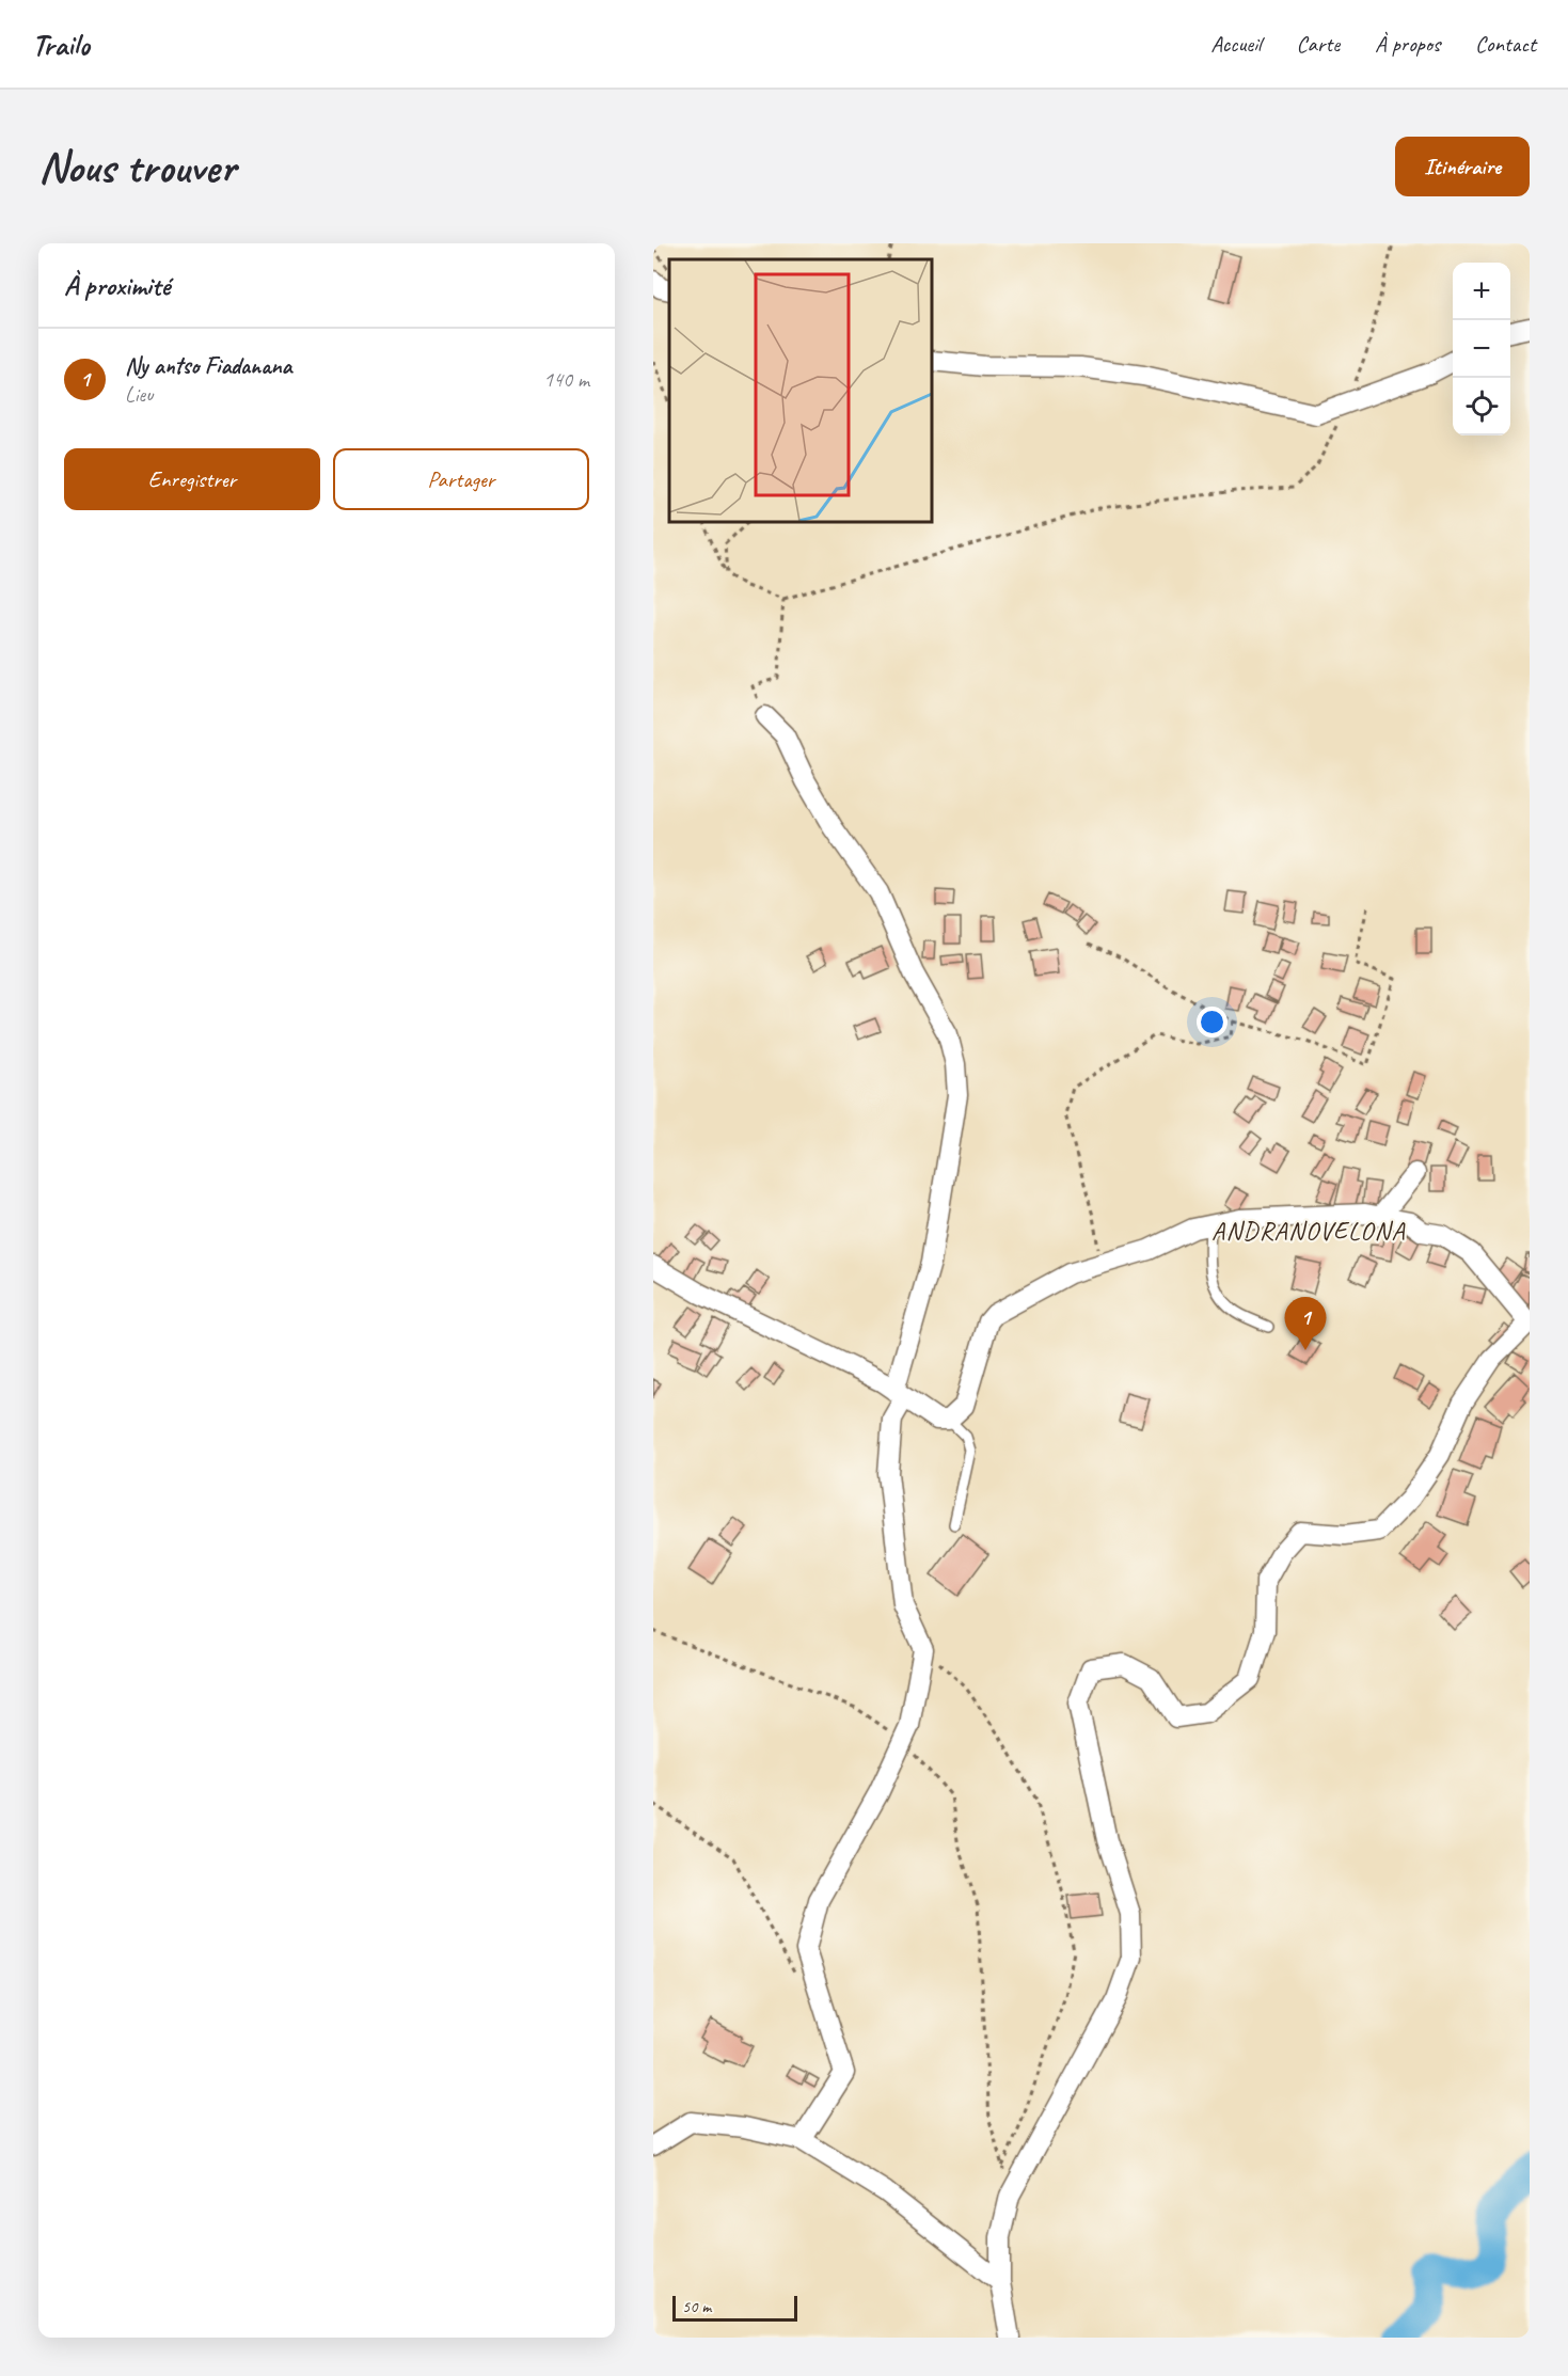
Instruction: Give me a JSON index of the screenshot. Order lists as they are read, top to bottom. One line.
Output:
{"districts":["ANDRANOVELONA"],"scale_bar":"50 m","page":{"header":"Trailo","nav":["Accueil","Carte","À propos","Contact"],"buttons":["Itinéraire",["Enregistrer","Partager"]],"title":"Nous trouver","heading":"À proximité","map_buttons":["+","−"],"list":[{"mark":"1","name":"Ny antso Fiadanana","note":"Lieu","value":"140 m"}],"pins":"1","scale":"50 m"}}
